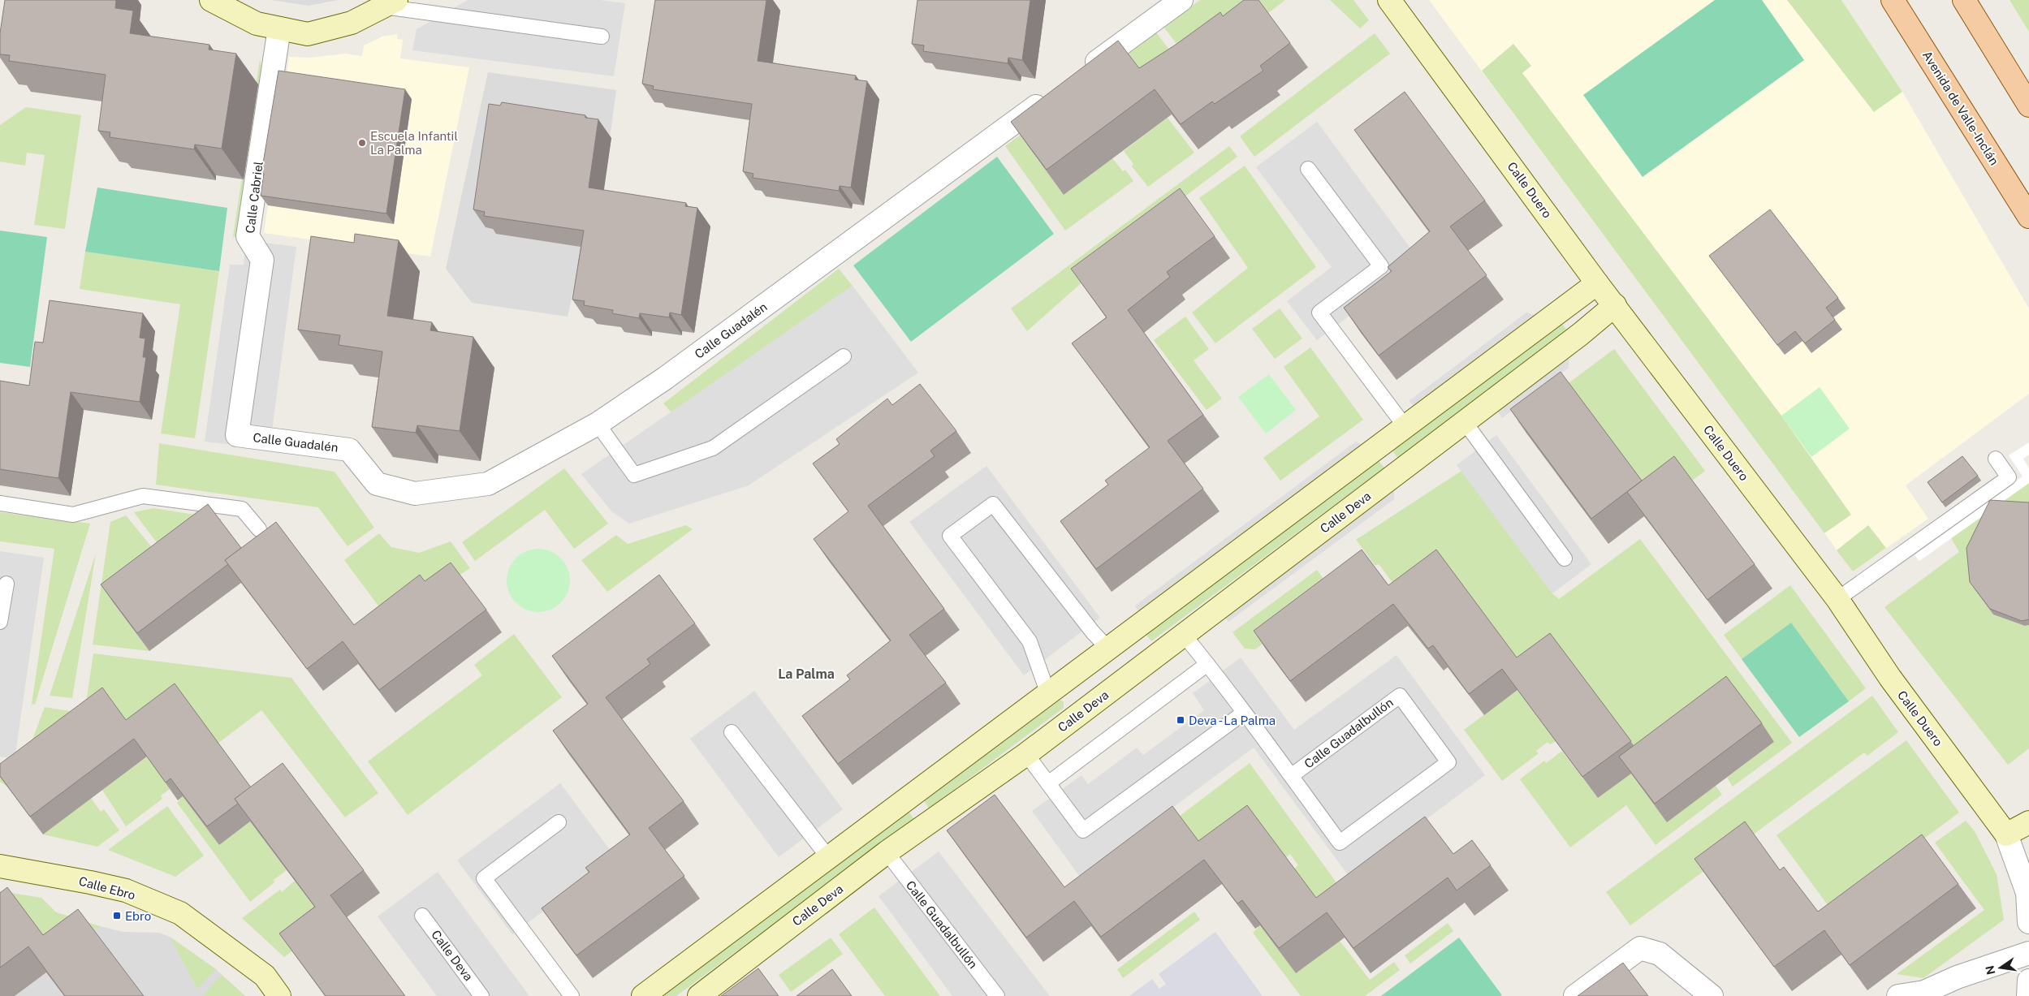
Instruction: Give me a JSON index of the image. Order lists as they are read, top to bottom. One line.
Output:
{"streets":{"main road":["Avenida de Valle-Inclán"],"street":["Calle Duero","Calle Cabriel","Calle Guadalén","Calle Deva","Calle Ebro"],"lane":["Calle Guadalbullón"]},"crossings":[["Calle Duero","Calle Deva"],["Calle Cabriel","Calle Guadalén"],["Calle Deva","Calle Guadalbullón"]],"districts":["La Palma"],"places":{"other":["Escuela Infantil La Palma"],"transit":["Deva - La Palma","Ebro"]},"north":"left"}
